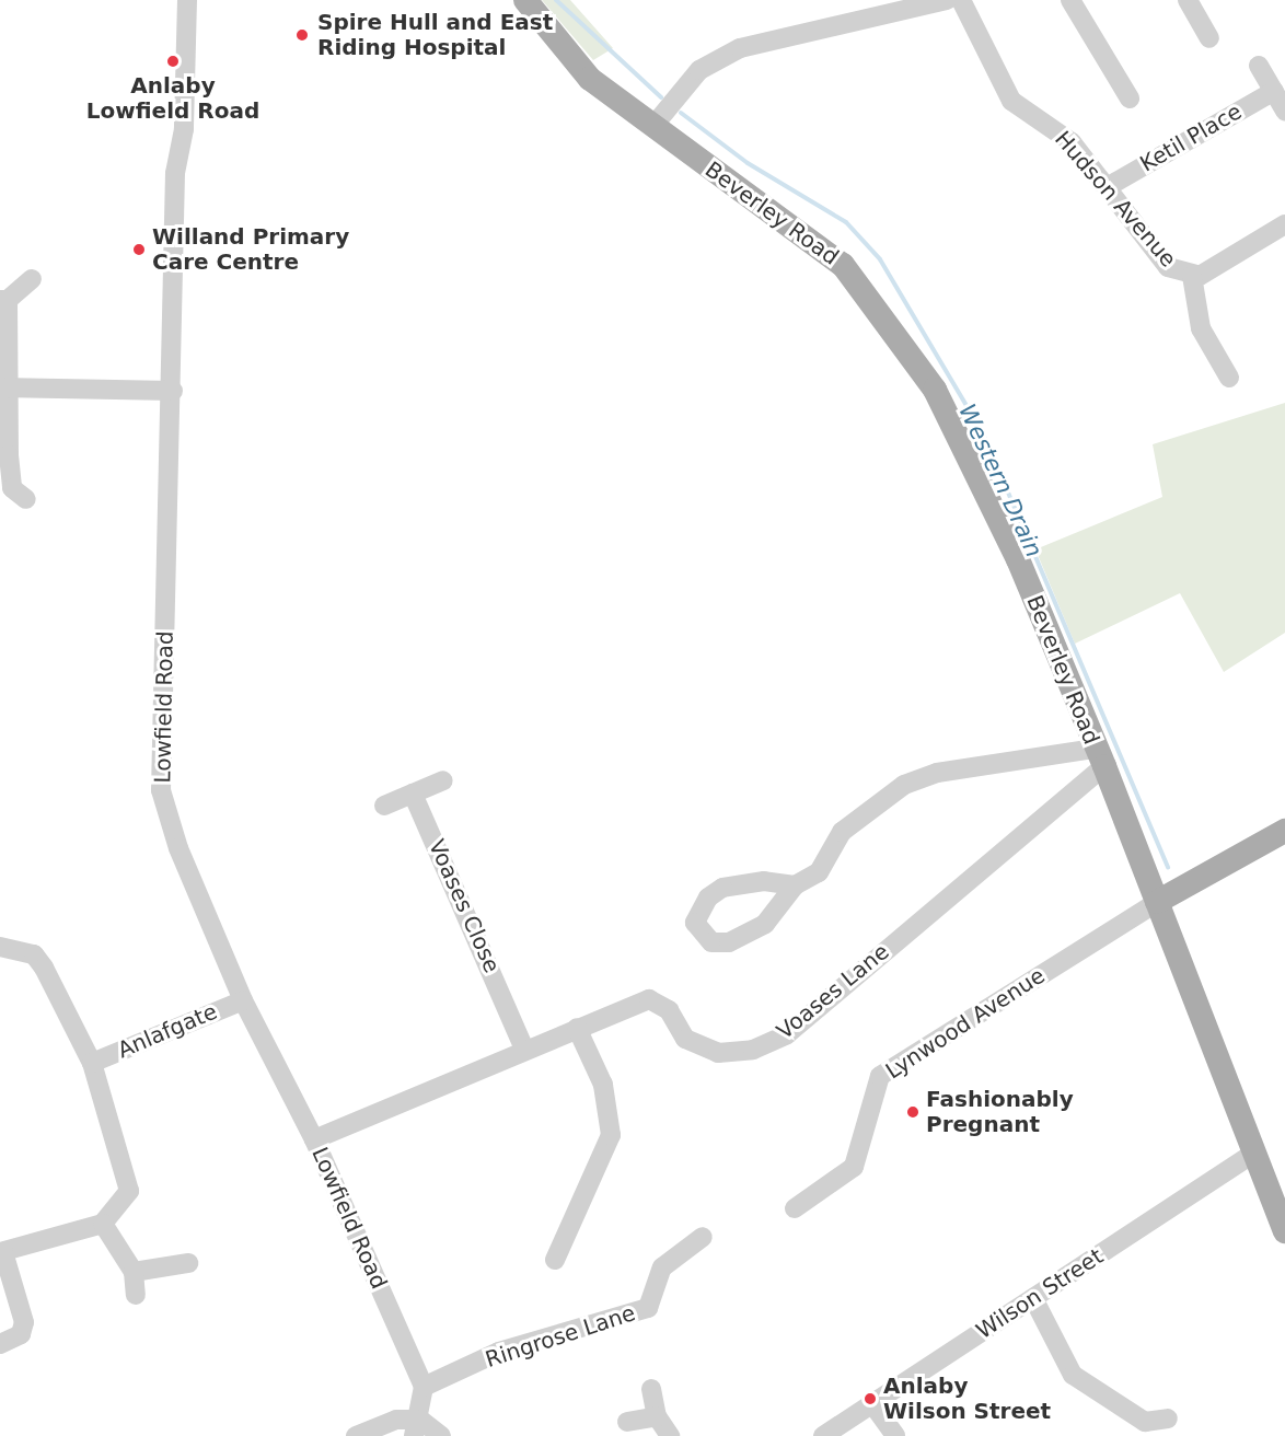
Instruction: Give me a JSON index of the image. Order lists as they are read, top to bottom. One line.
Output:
{"streets":{"main road":["Beverley Road"],"street":["Ketil Place","Hudson Avenue","Lowfield Road","Voases Close","Voases Lane","Lynwood Avenue","Anlafgate","Wilson Street","Ringrose Lane"]},"crossings":[["Ketil Place","Hudson Avenue"],["Beverley Road","Voases Lane"],["Beverley Road","Lynwood Avenue"],["Beverley Road","Wilson Street"],["Lowfield Road","Voases Lane"],["Lowfield Road","Anlafgate"],["Lowfield Road","Ringrose Lane"],["Voases Close","Voases Lane"]],"water":["Western Drain"],"places":["Spire Hull and East Riding Hospital","Anlaby Lowfield Road","Willand Primary Care Centre","Fashionably Pregnant","Anlaby Wilson Street"]}
